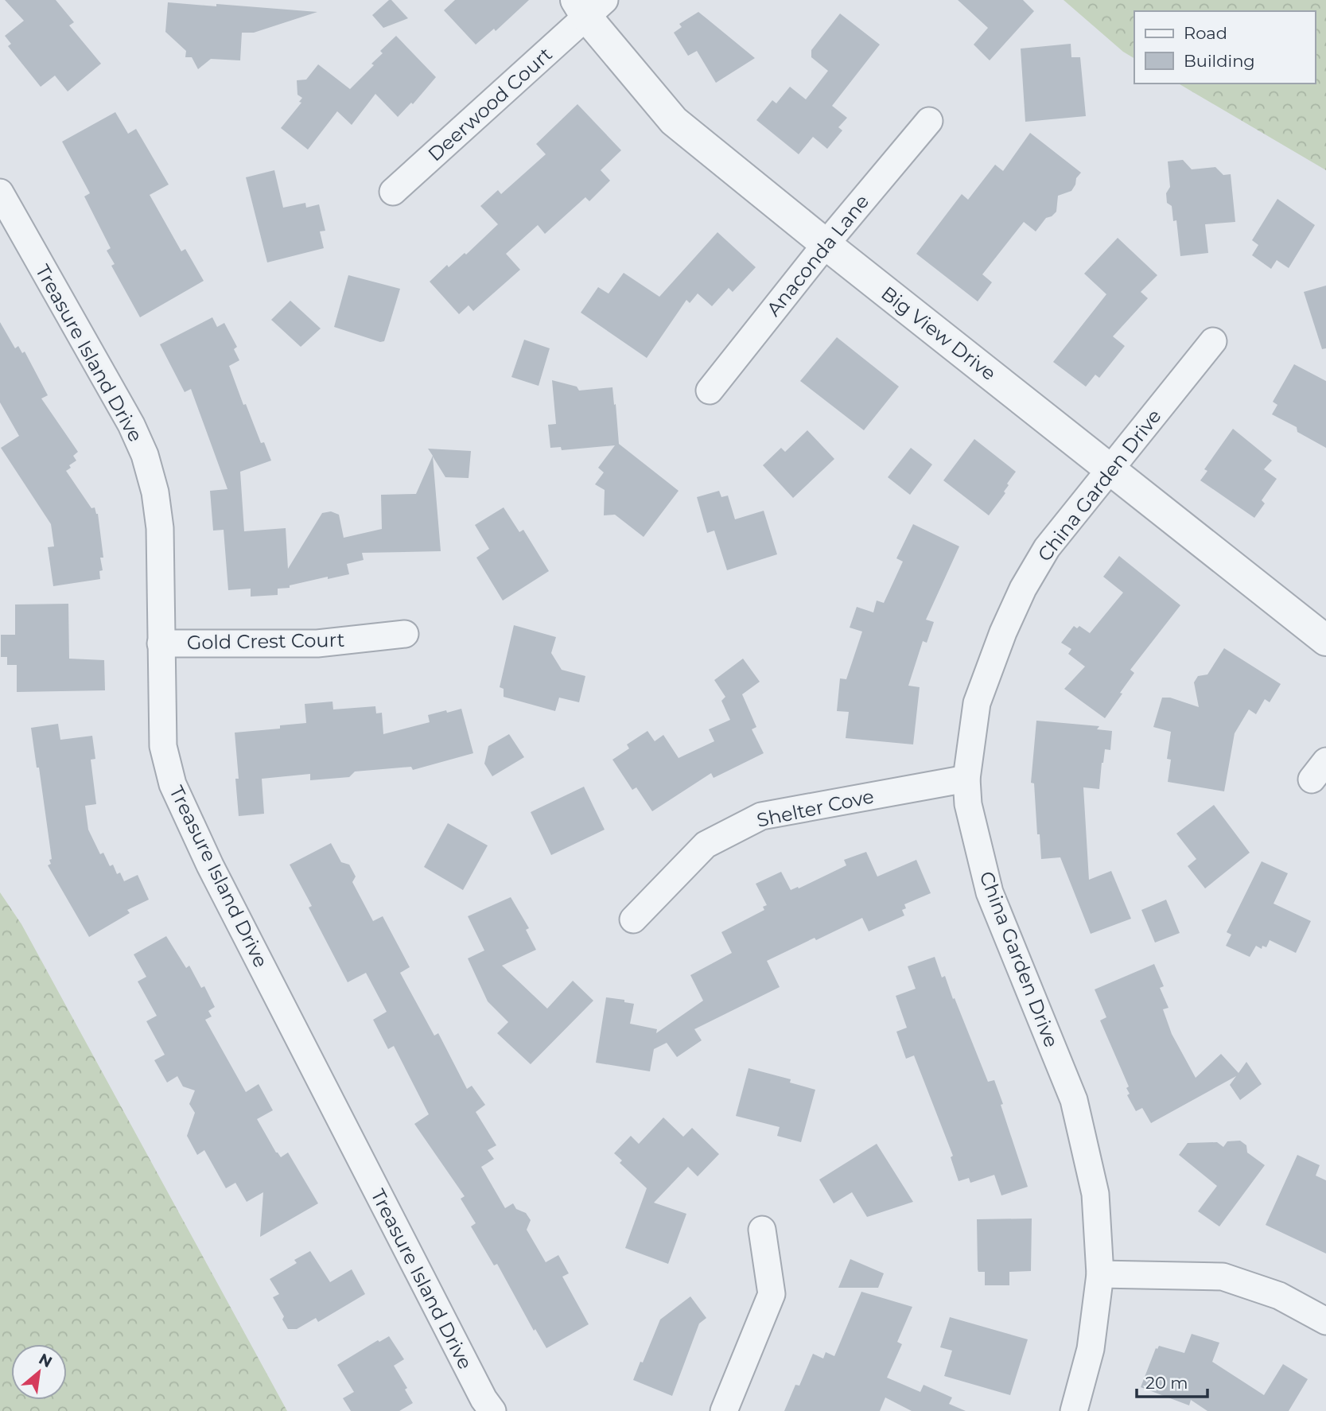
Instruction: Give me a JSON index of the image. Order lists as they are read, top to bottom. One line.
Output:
{"streets":{"street":["Deerwood Court","Anaconda Lane","Big View Drive","Treasure Island Drive","China Garden Drive","Gold Crest Court","Shelter Cove"]},"crossings":[["Deerwood Court","Big View Drive"],["Anaconda Lane","Big View Drive"],["Big View Drive","China Garden Drive"],["Treasure Island Drive","Gold Crest Court"],["China Garden Drive","Shelter Cove"]],"legend":["Road","Building"],"scale_bar":"20 m","north":"top right"}
